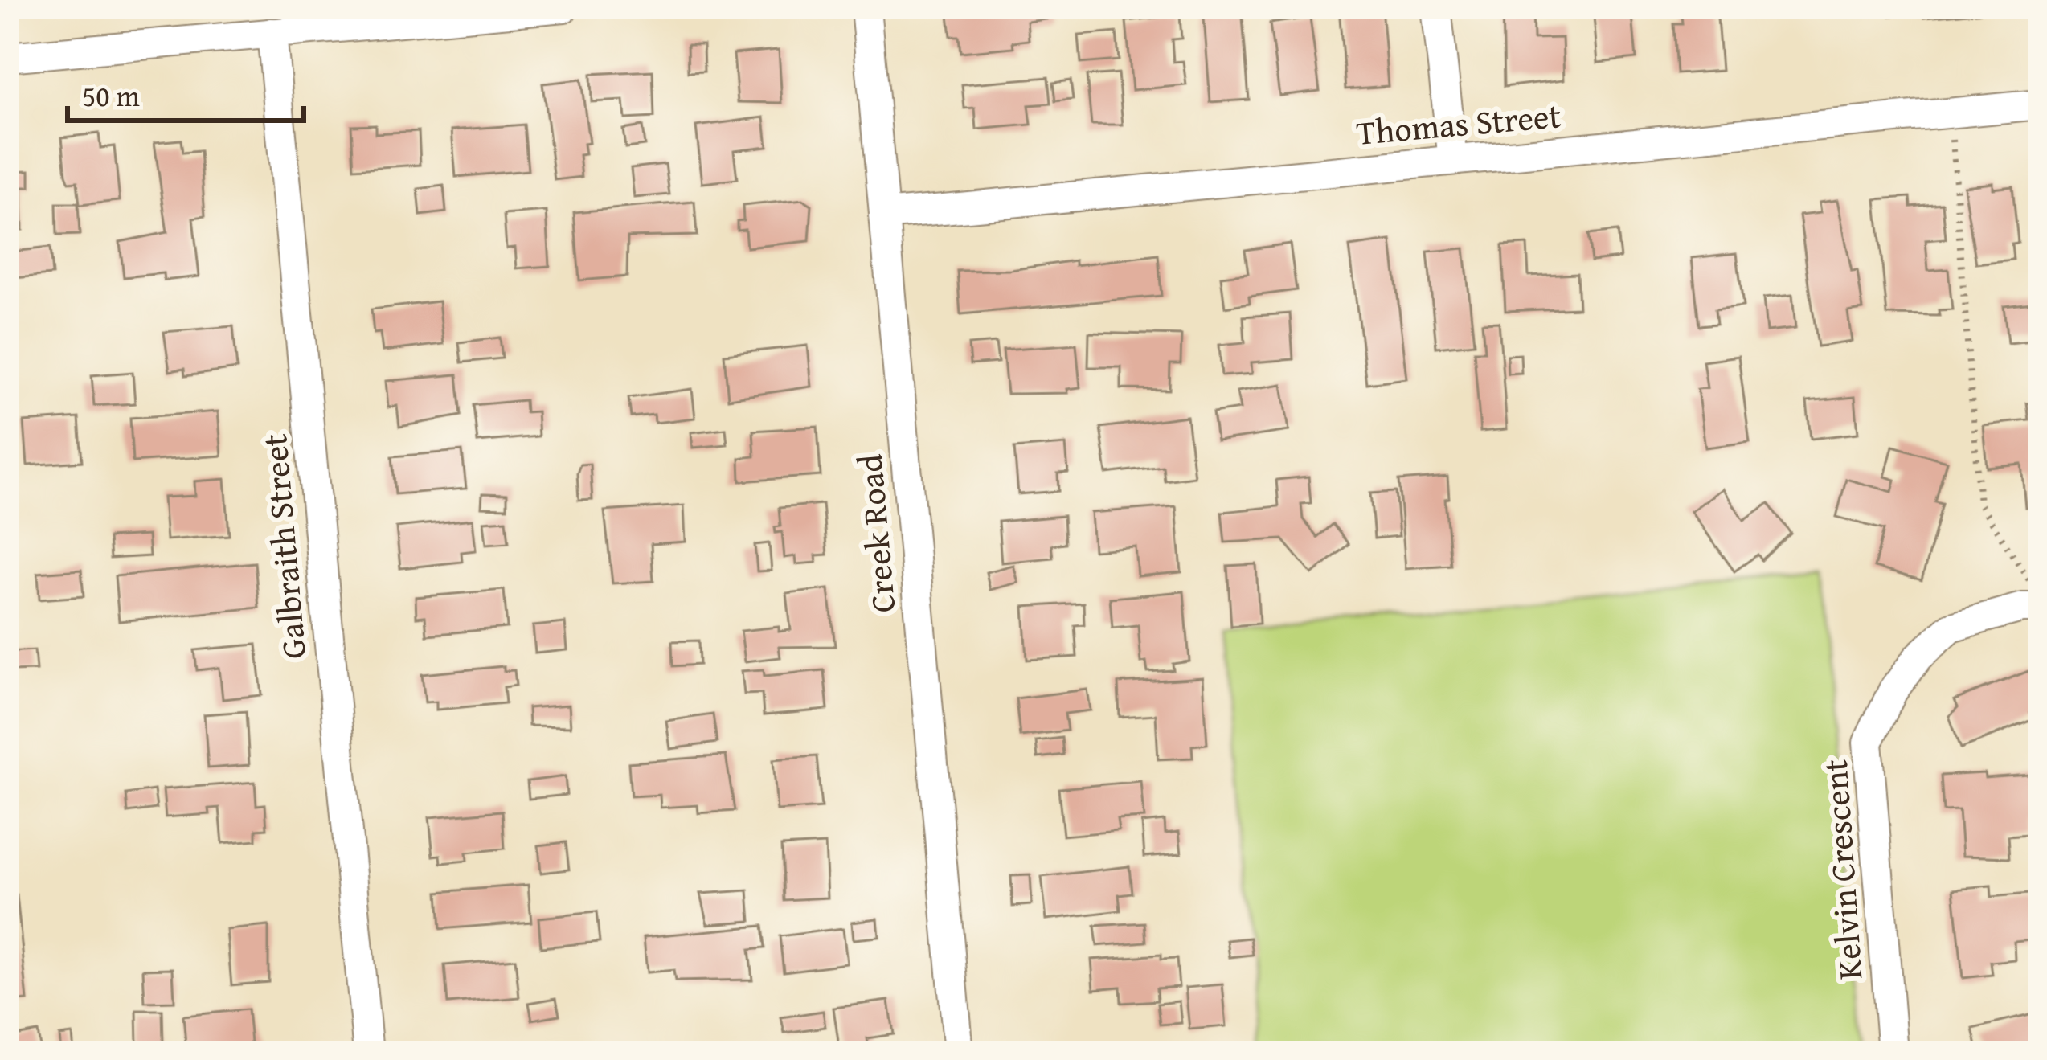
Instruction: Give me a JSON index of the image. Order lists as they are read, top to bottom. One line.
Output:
{"streets":{"street":["Thomas Street","Creek Road","Galbraith Street","Kelvin Crescent"]},"crossings":[["Thomas Street","Creek Road"]],"scale_bar":"50 m"}
